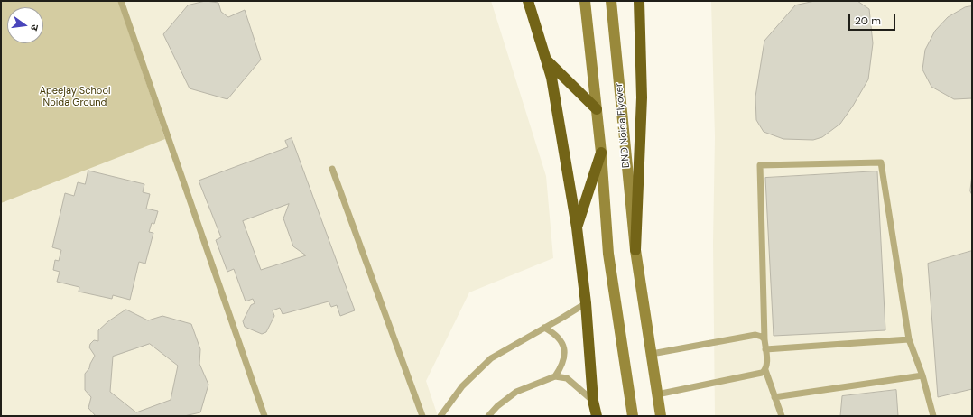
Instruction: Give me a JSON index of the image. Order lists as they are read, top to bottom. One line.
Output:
{"streets":{"main road":["DND Noida Flyover"]},"parks":["Apeejay School Noida Ground"],"scale_bar":"20 m","north":"right"}
